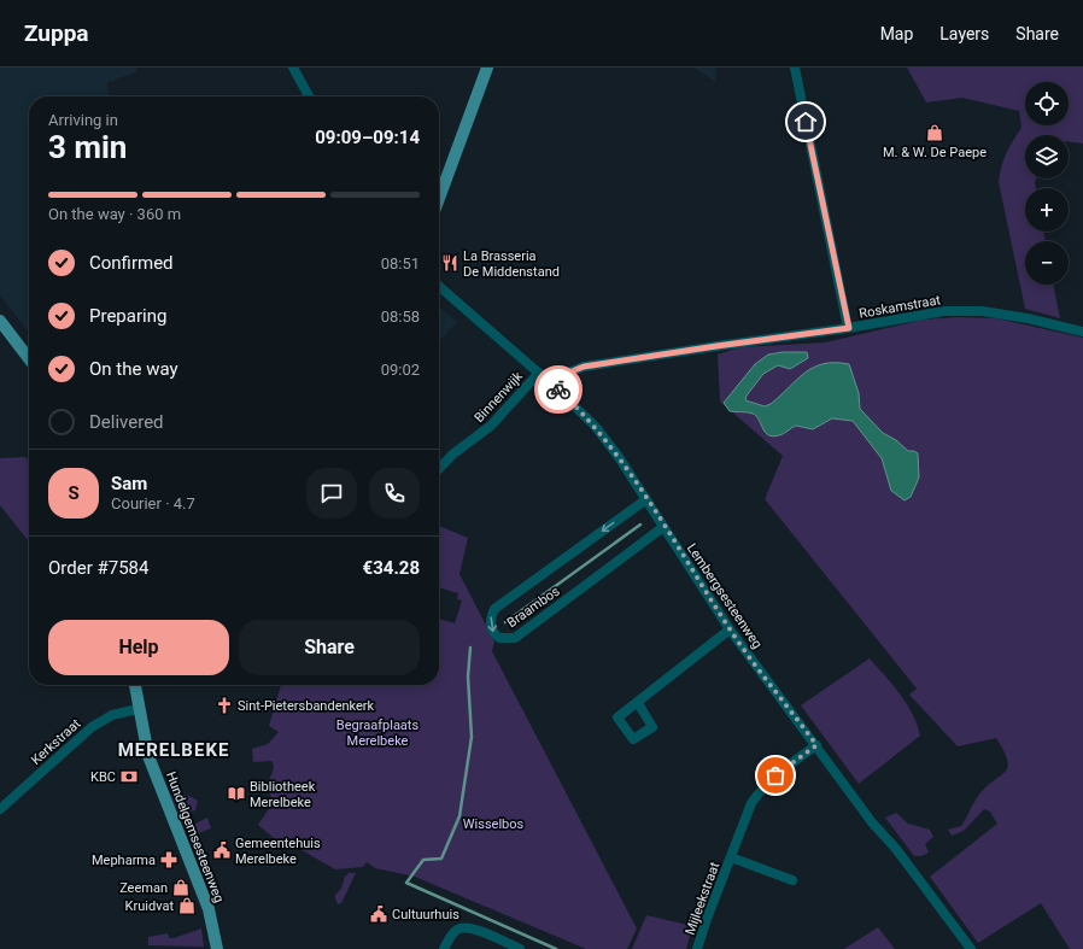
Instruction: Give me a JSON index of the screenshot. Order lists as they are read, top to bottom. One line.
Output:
{"streets":{"main road":["Hundelgemsesteenweg"],"street":["Roskamstraat","Binnenwijk","Lembergsesteenweg","Braambos","Kerkstraat","Mijleekstraat"]},"crossings":[["Roskamstraat","Lembergsesteenweg"],["Binnenwijk","Lembergsesteenweg"],["Lembergsesteenweg","Braambos"],["Lembergsesteenweg","Mijleekstraat"],["Kerkstraat","Hundelgemsesteenweg"]],"districts":["MERELBEKE"],"parks":["Begraafplaats Merelbeke","Wisselbos"],"places":{"shop":["M. & W. De Paepe","Zeeman","Kruidvat"],"restaurant":["La Brasseria De Middenstand"],"church":["Sint-Pietersbandenkerk"],"bank":["KBC"],"library":["Bibliotheek Merelbeke"],"public building":["Gemeentehuis Merelbeke","Cultuurhuis"],"pharmacy":["Mepharma"]},"page":{"header":"Zuppa","nav":["Map","Layers","Share"],"map_buttons":["+","−"],"heading":["3 min","Arriving in","09:09–09:14"],"panel":["Sam","Courier · 4.7","Order #7584","€34.28"],"bar":"On the way · 360 m","list":[["Confirmed","08:51"],["Preparing","08:58"],["On the way","09:02"],"Delivered"],"round":"S","buttons":["Help","Share"]}}
